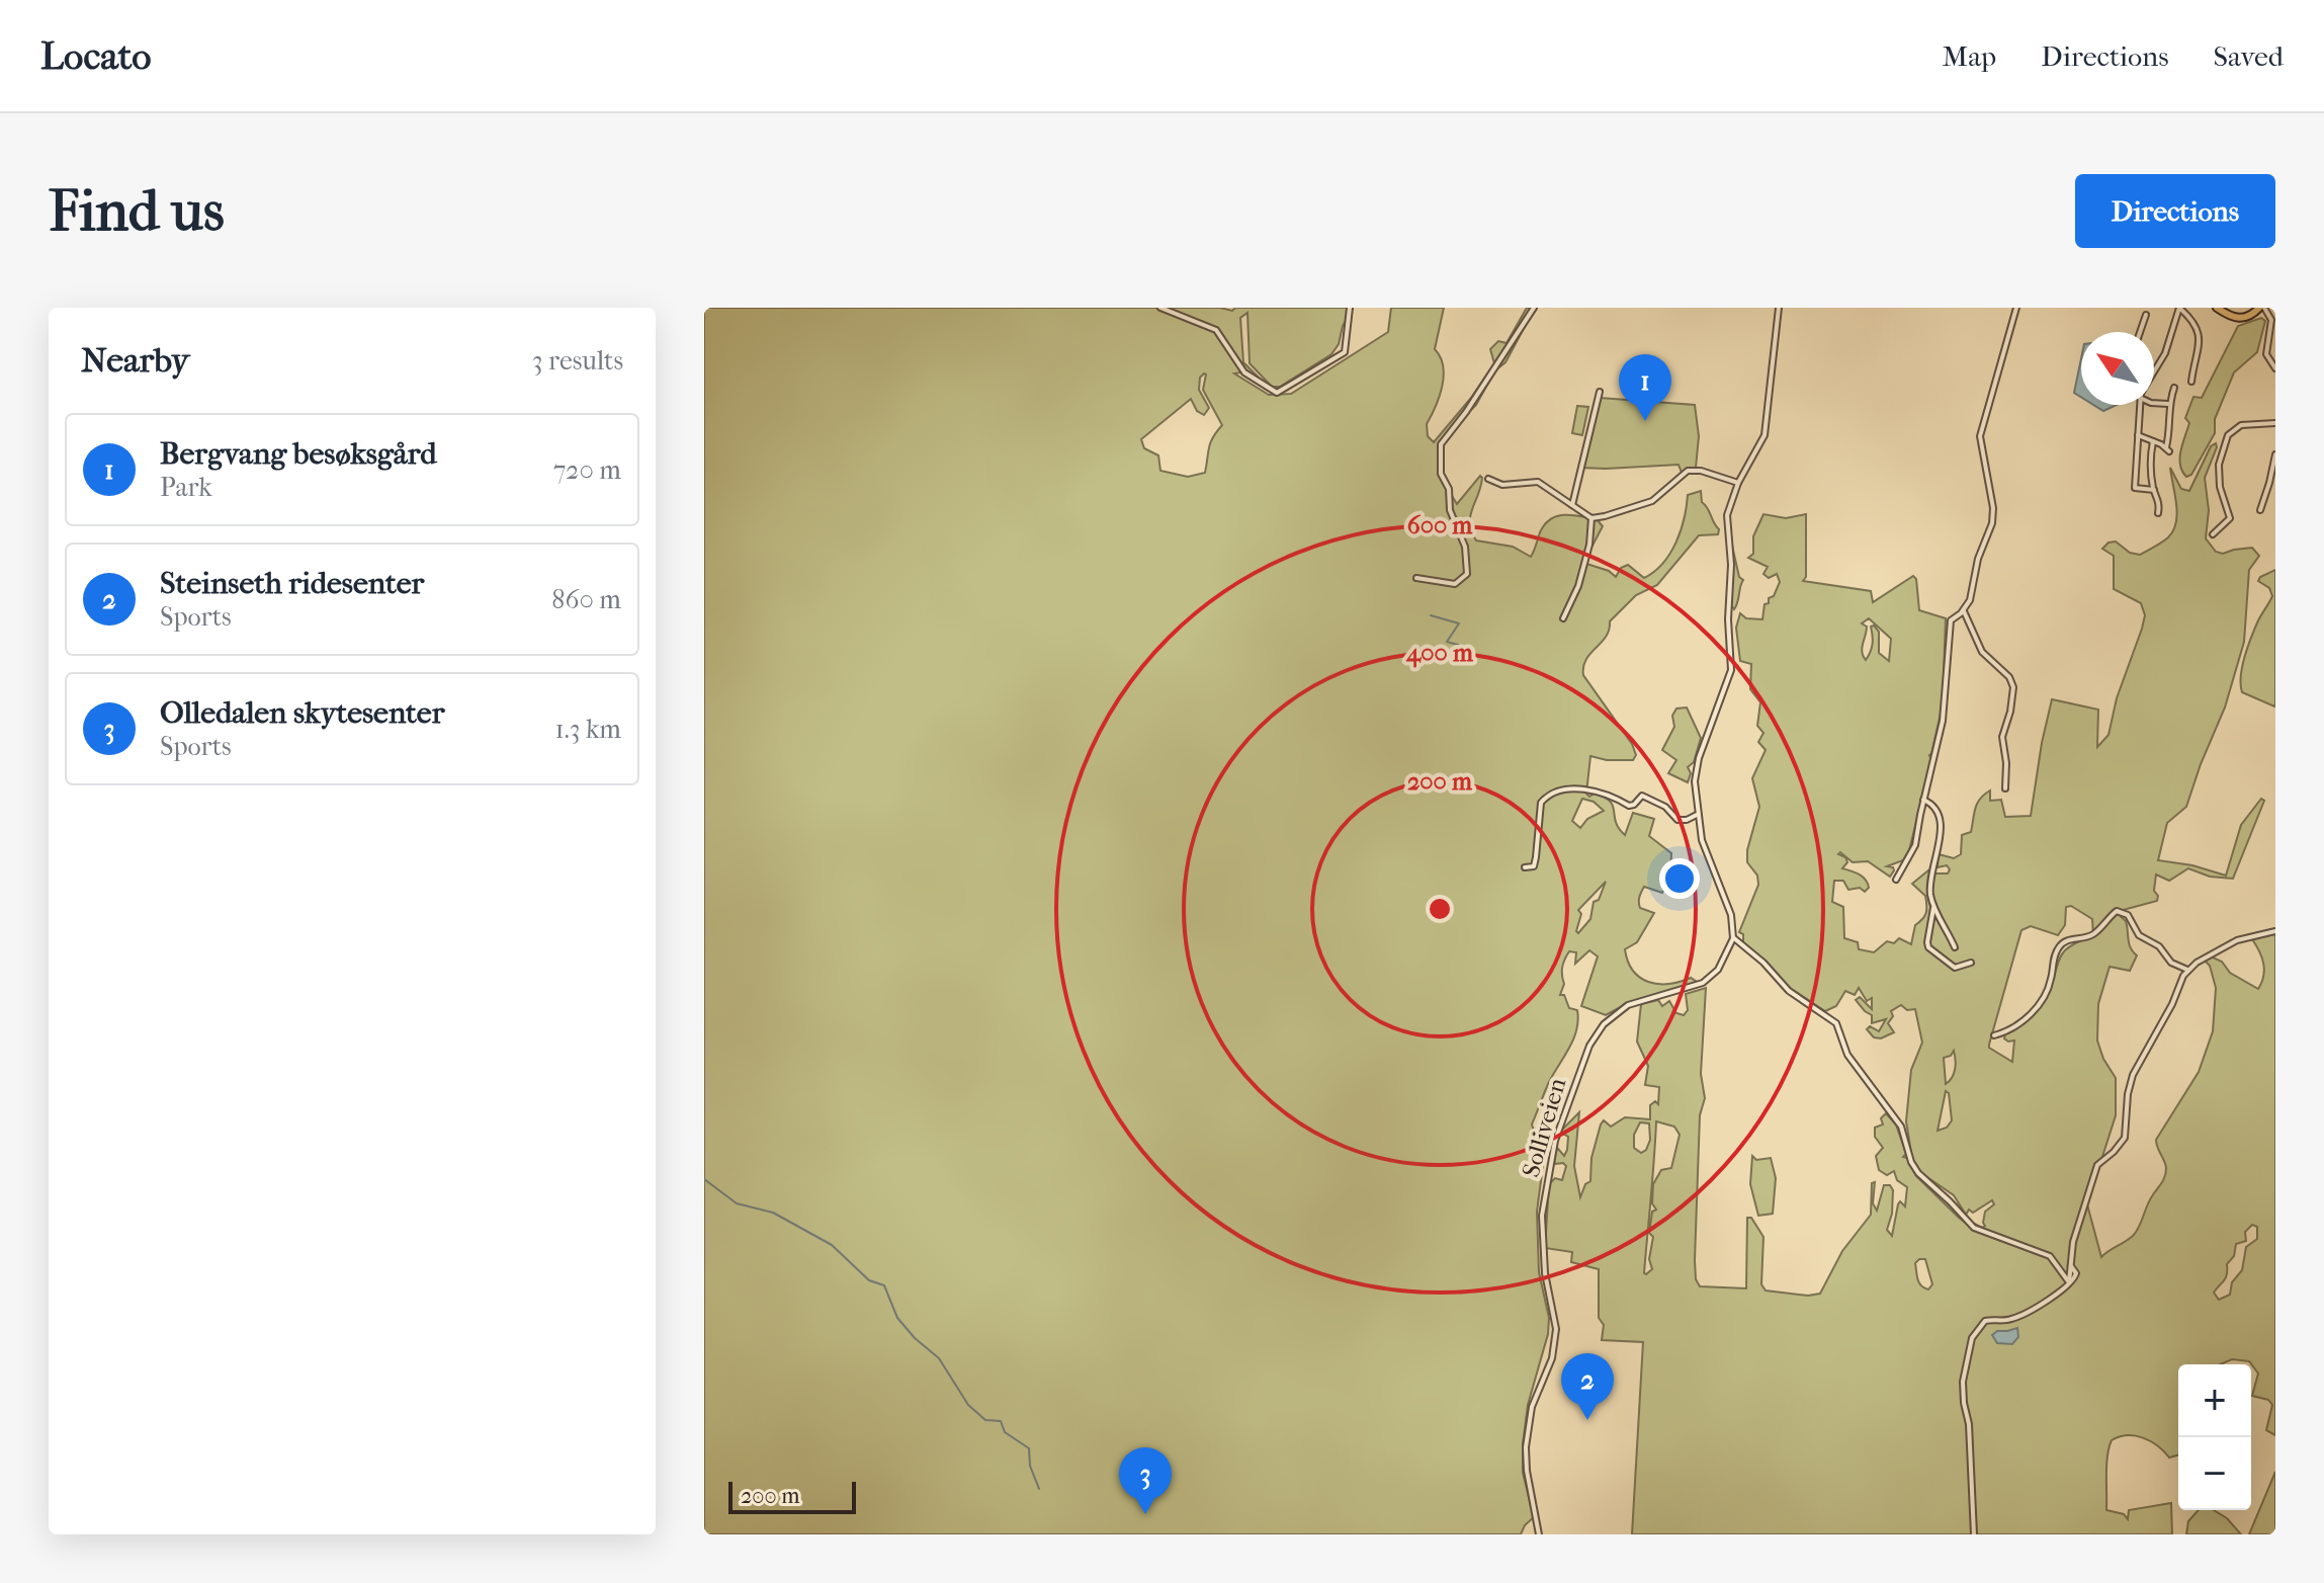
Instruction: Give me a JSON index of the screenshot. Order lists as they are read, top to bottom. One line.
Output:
{"streets":{"street":["Solliveien"]},"scale_bar":"200 m","north":"top left","page":{"header":"Locato","nav":["Map","Directions","Saved"],"buttons":"Directions","title":"Find us","heading":["Nearby","3 results"],"pins":["1","2","3"],"list":[{"mark":"1","name":"Bergvang besøksgård","note":"Park","value":"720 m"},{"mark":"2","name":"Steinseth ridesenter","note":"Sports","value":"860 m"},{"mark":"3","name":"Olledalen skytesenter","note":"Sports","value":"1.3 km"}],"map_buttons":["+","−"],"scale":"200 m"},"rings":["600 m","400 m","200 m"]}
